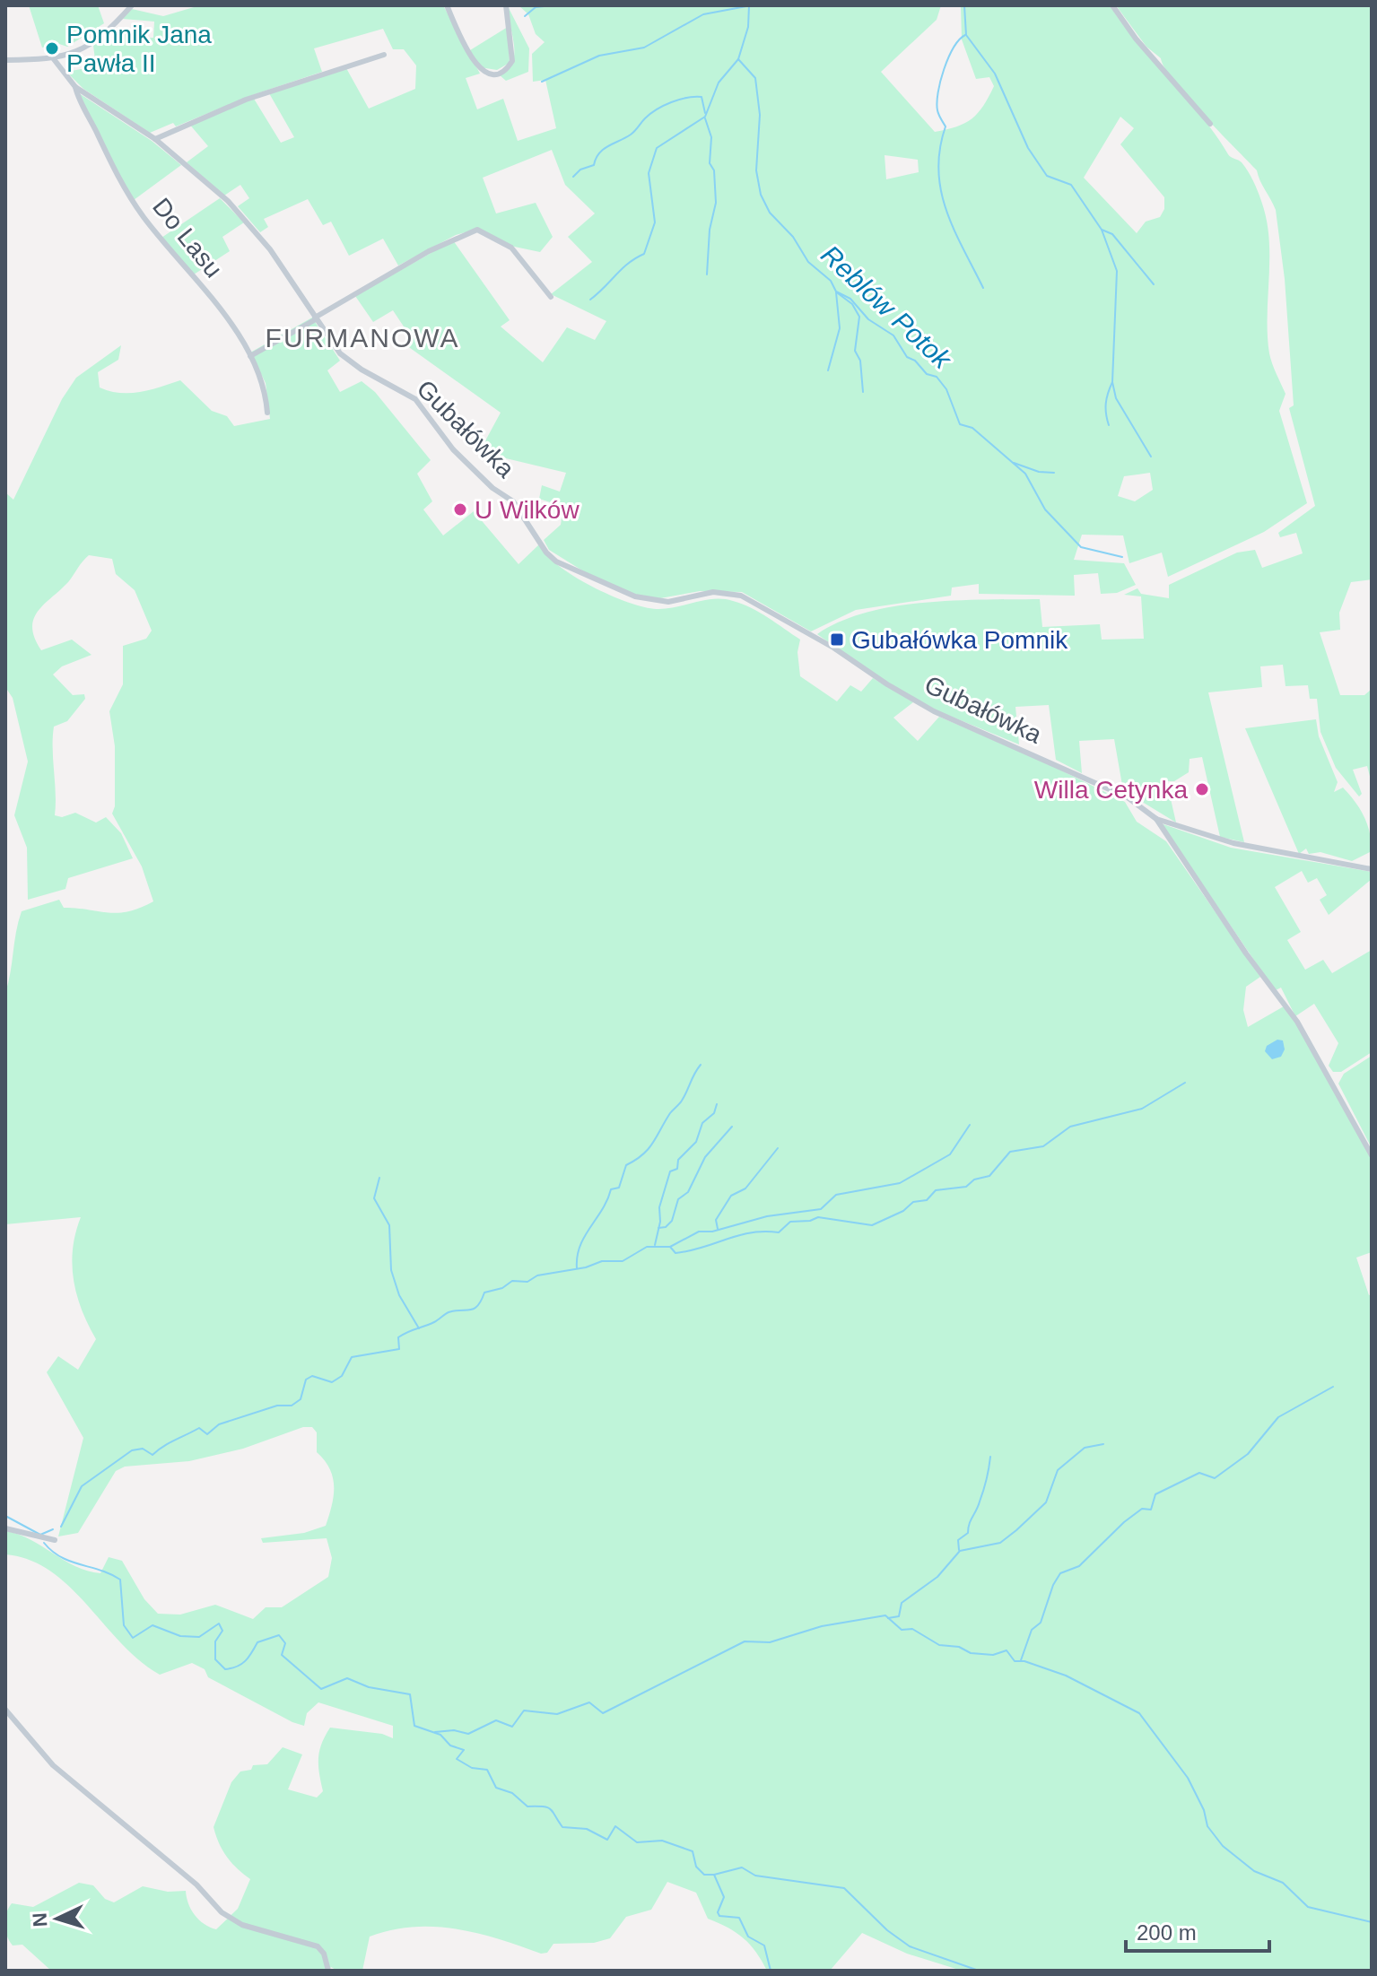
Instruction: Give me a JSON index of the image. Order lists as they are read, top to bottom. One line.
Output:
{"streets":{"street":["Do Lasu","Gubałówka"]},"crossings":[["Do Lasu","Gubałówka"]],"districts":["FURMANOWA"],"water":["Reblów Potok"],"places":{"other":["Pomnik Jana Pawła II","U Wilków","Willa Cetynka"],"transit":["Gubałówka Pomnik"]},"scale_bar":"200 m","north":"left"}
